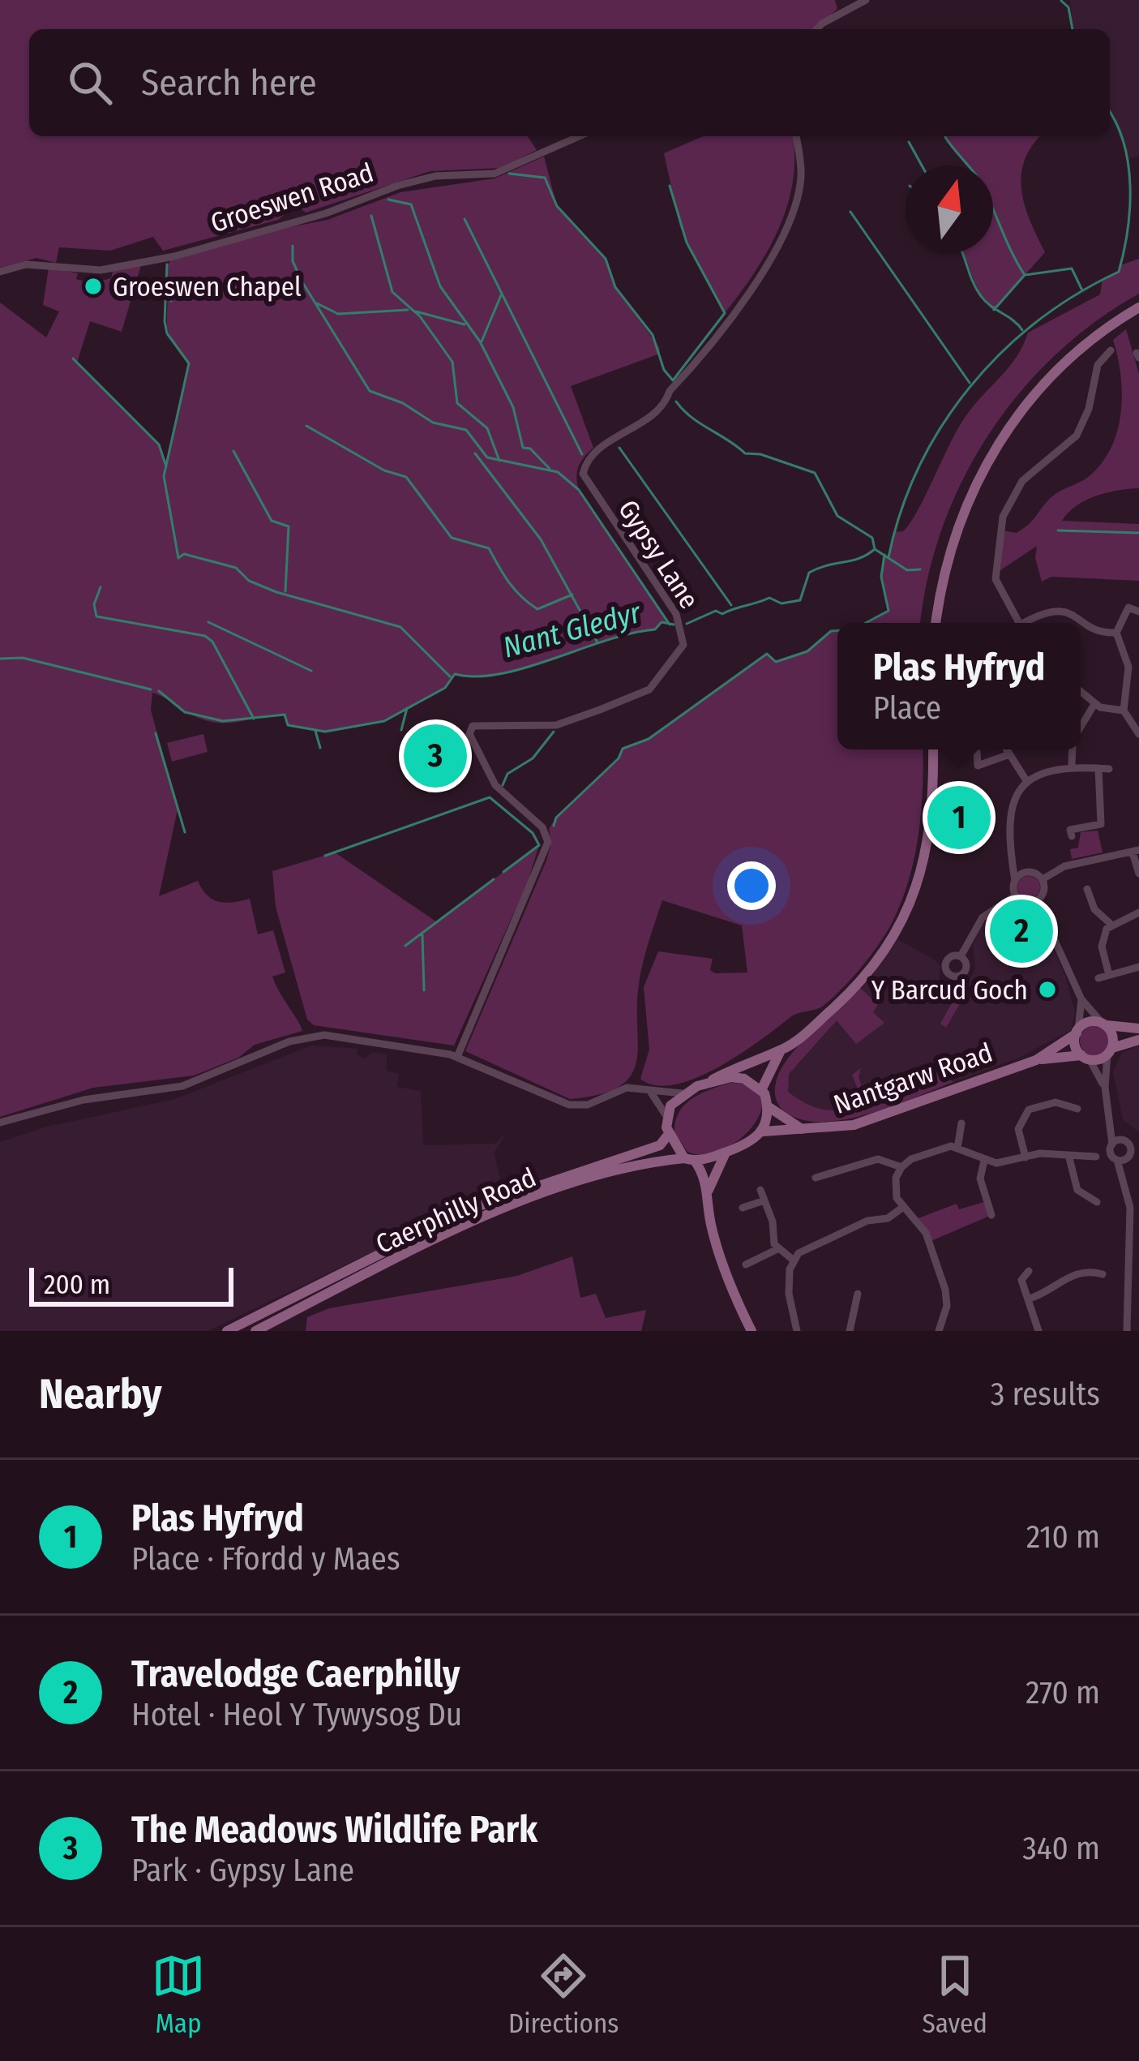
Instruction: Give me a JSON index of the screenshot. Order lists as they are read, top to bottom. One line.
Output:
{"streets":{"main road":["Nantgarw Road","Caerphilly Road"],"street":["Groeswen Road","Gypsy Lane"]},"crossings":[["Nantgarw Road","Caerphilly Road"]],"water":["Nant Gledyr"],"places":["Groeswen Chapel","Y Barcud Goch"],"scale_bar":"200 m","north":"top","page":{"search":"Search here","popup":["Plas Hyfryd","Place"],"pins":["3","1","2"],"scale":"200 m","heading":["Nearby","3 results"],"list":[{"mark":"1","name":"Plas Hyfryd","note":"Place · Ffordd y Maes","value":"210 m"},{"mark":"2","name":"Travelodge Caerphilly","note":"Hotel · Heol Y Tywysog Du","value":"270 m"},{"mark":"3","name":"The Meadows Wildlife Park","note":"Park · Gypsy Lane","value":"340 m"}],"nav":["Map","Directions","Saved"]}}
